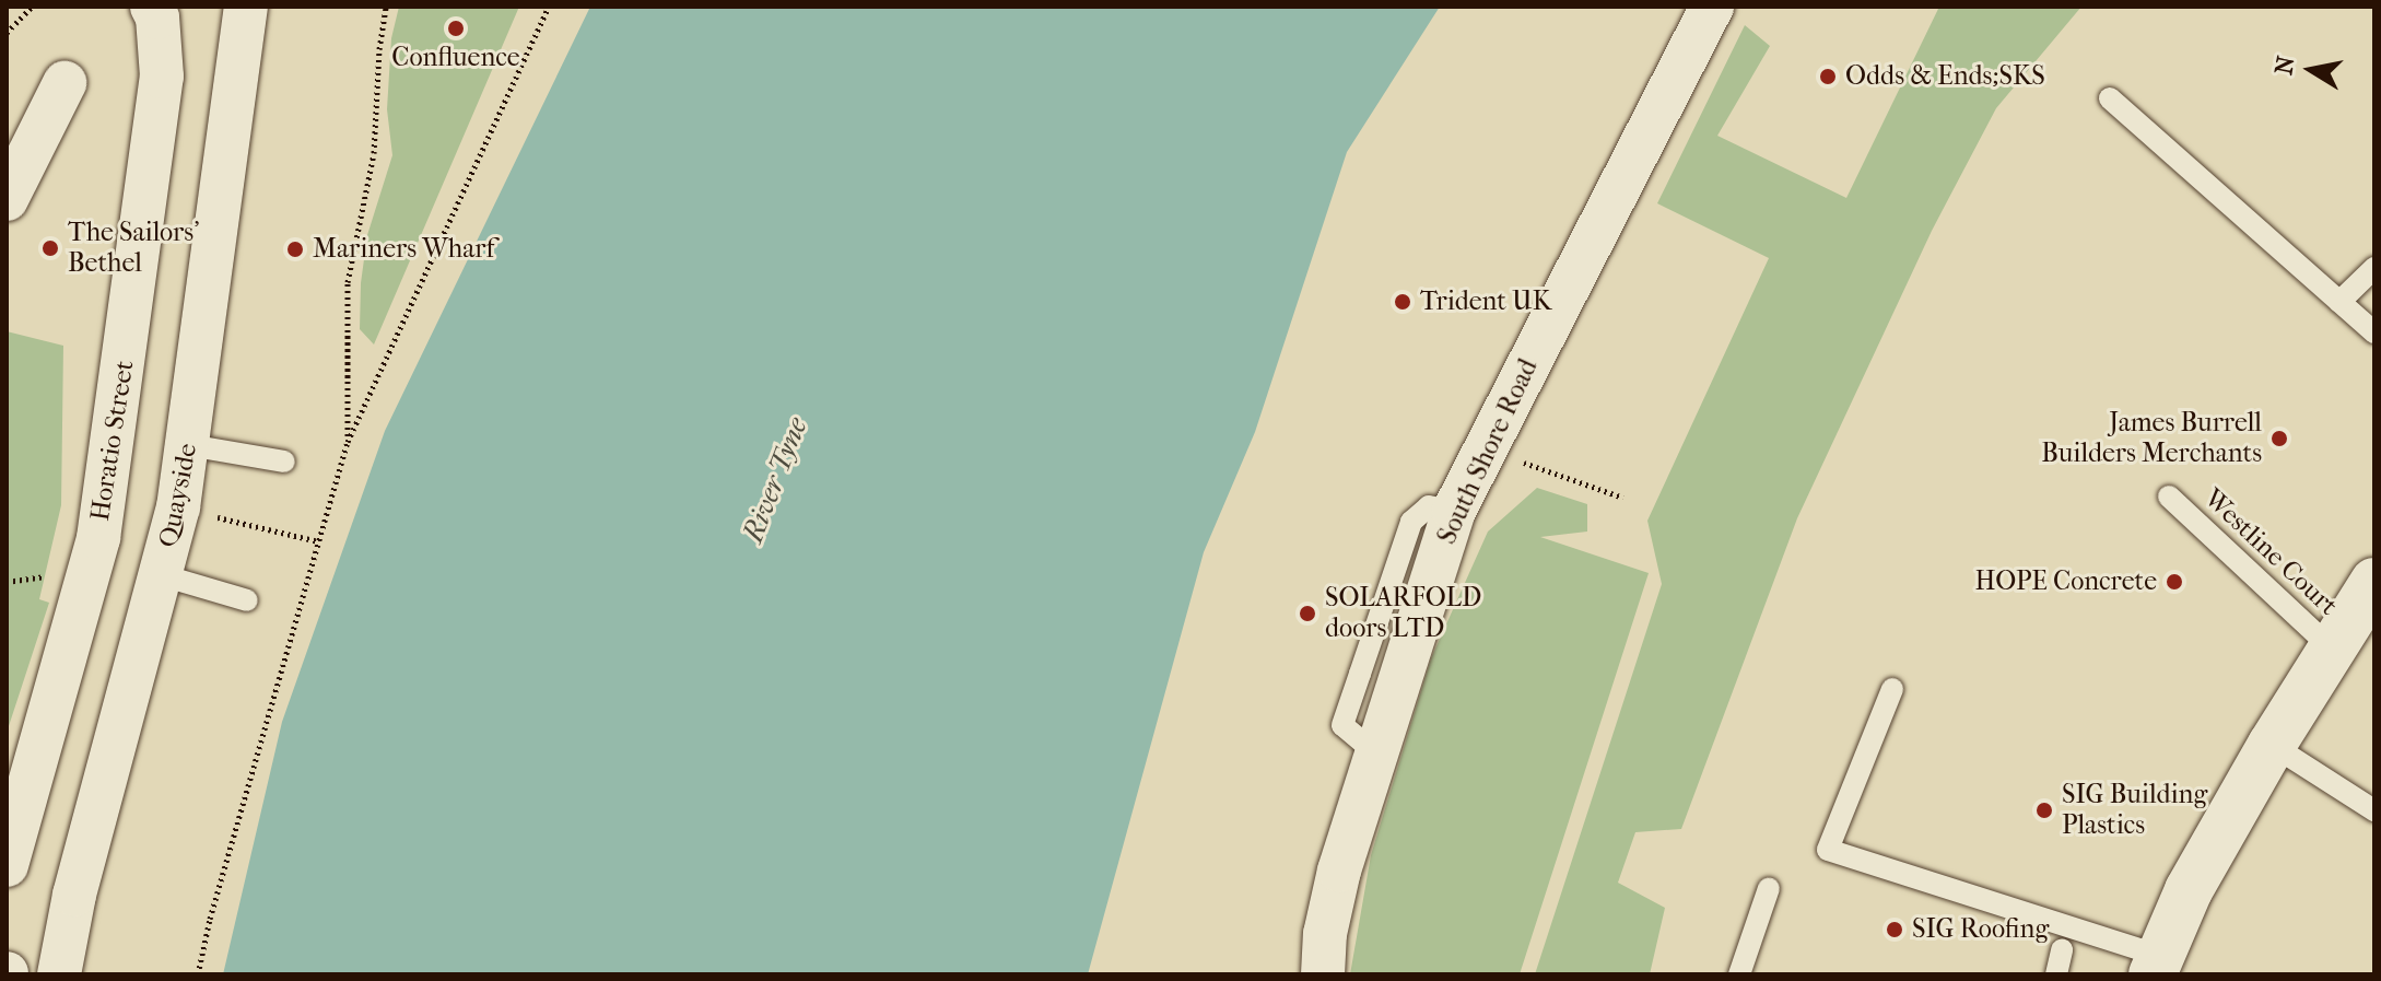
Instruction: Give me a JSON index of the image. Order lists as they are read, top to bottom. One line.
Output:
{"streets":{"street":["Horatio Street","South Shore Road","Quayside"],"lane":["Westline Court"]},"water":["River Tyne"],"places":["Confluence","Odds & Ends;SKS","The Sailors' Bethel","Mariners Wharf","Trident UK","James Burrell Builders Merchants","HOPE Concrete","SOLARFOLD doors LTD","SIG Building Plastics","SIG Roofing"],"north":"left"}
